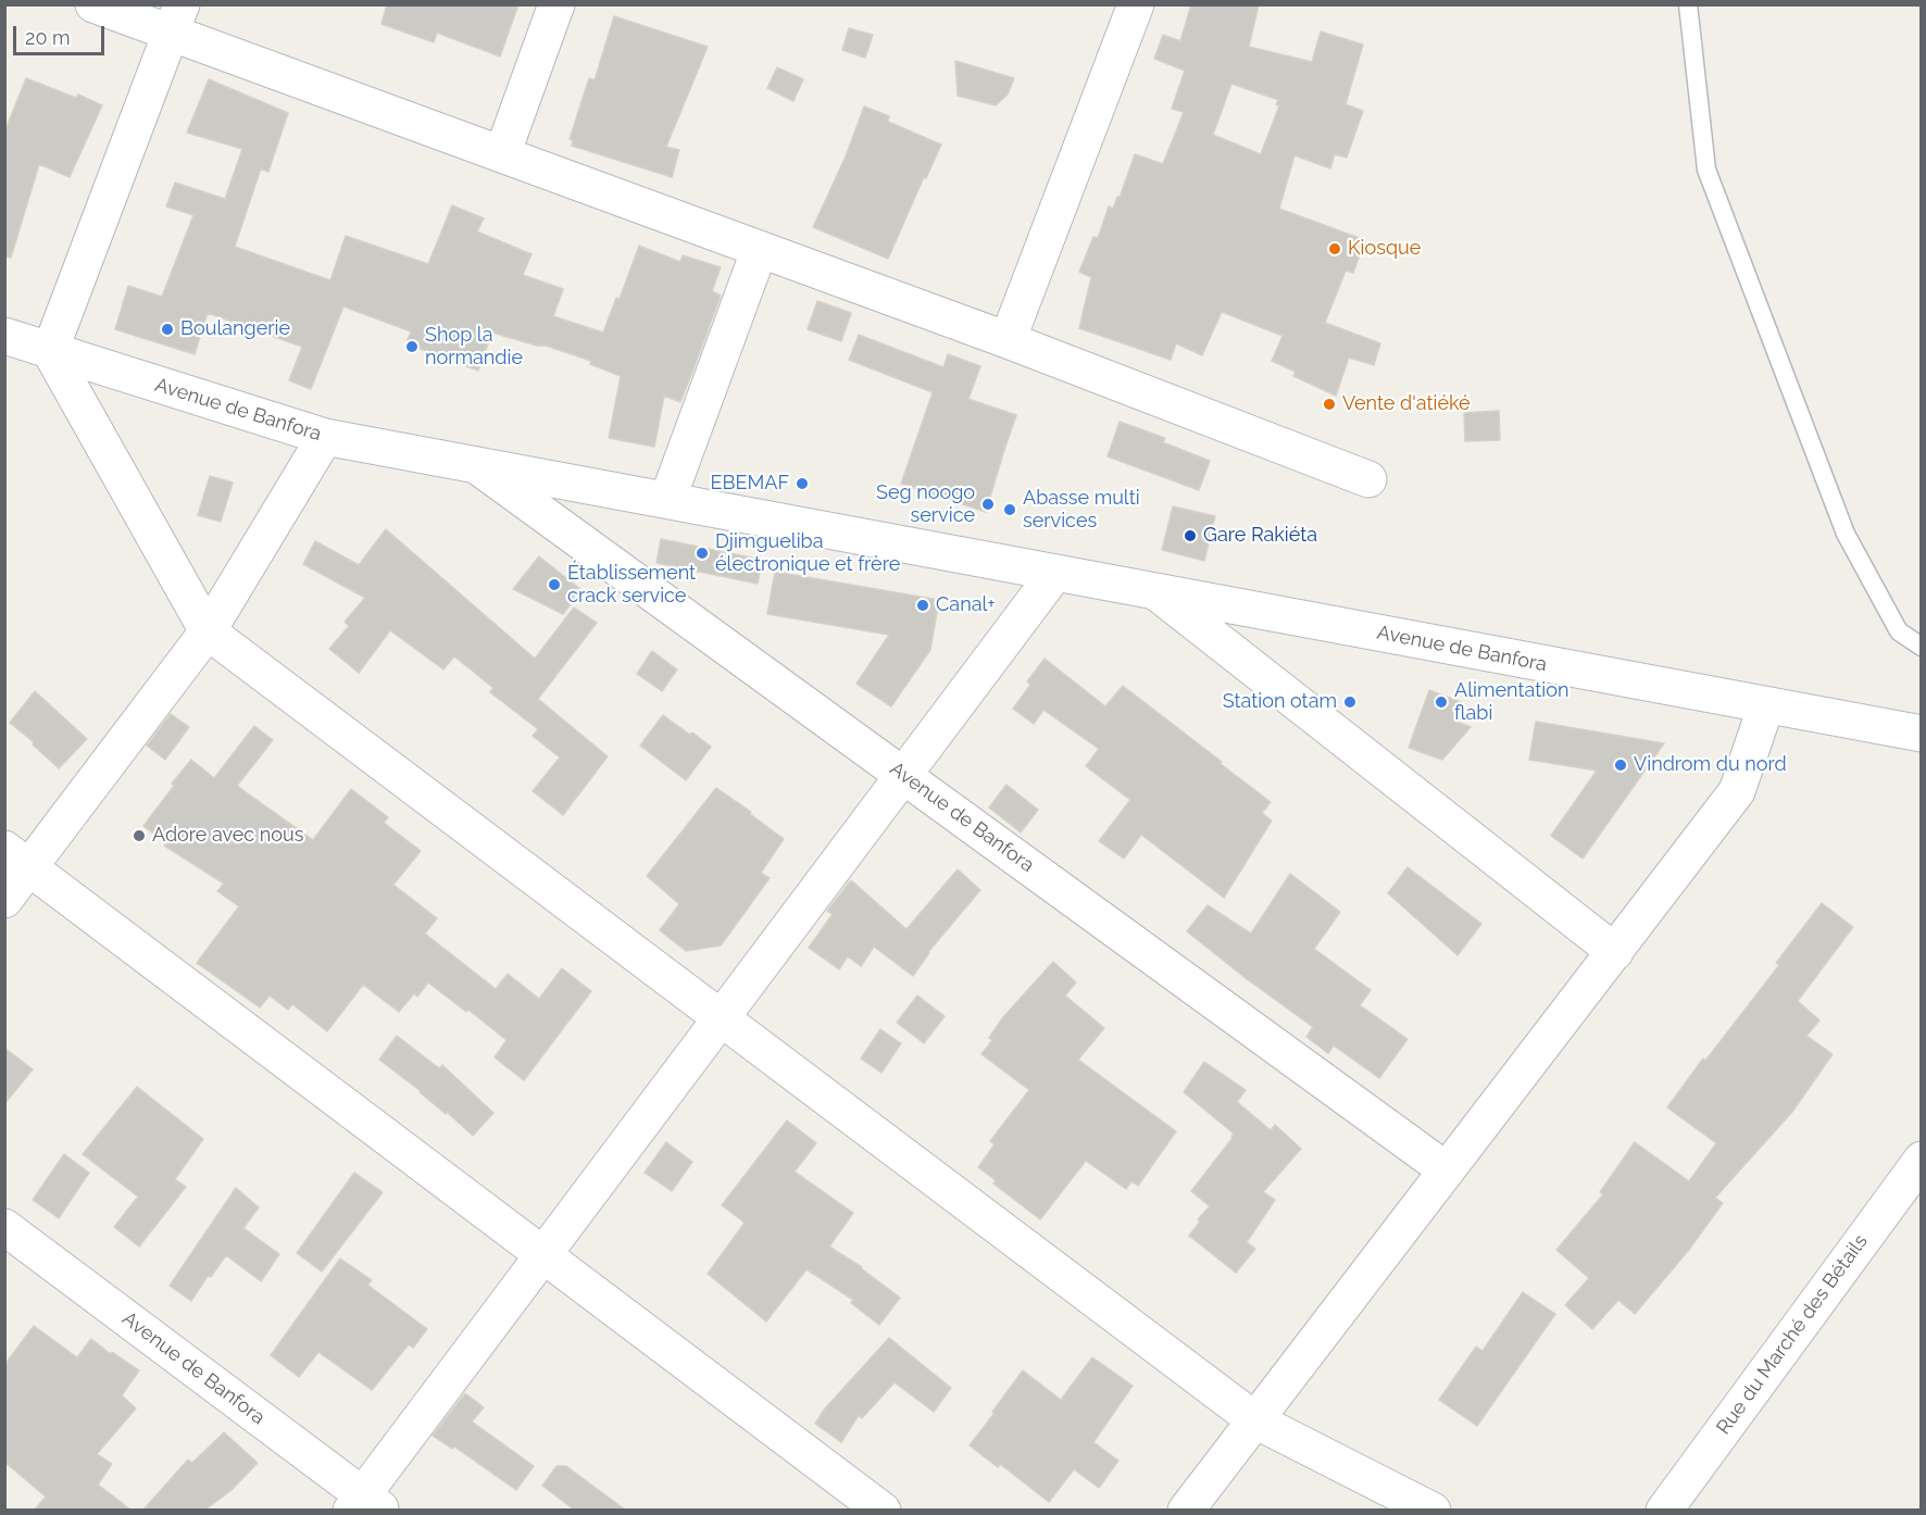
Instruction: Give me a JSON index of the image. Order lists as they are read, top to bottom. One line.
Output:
{"streets":{"street":["Avenue de Banfora","Rue du Marché des Bétails"]},"places":["Kiosque","Boulangerie","Shop la normandie","Vente d'atiéké","EBEMAF","Seg noogo service","Abasse multi services","Gare Rakiéta","Djimgueliba électronique et frère","Établissement crack service","Canal+","Station otam","Alimentation flabi","Vindrom du nord","Adore avec nous"],"scale_bar":"20 m"}
